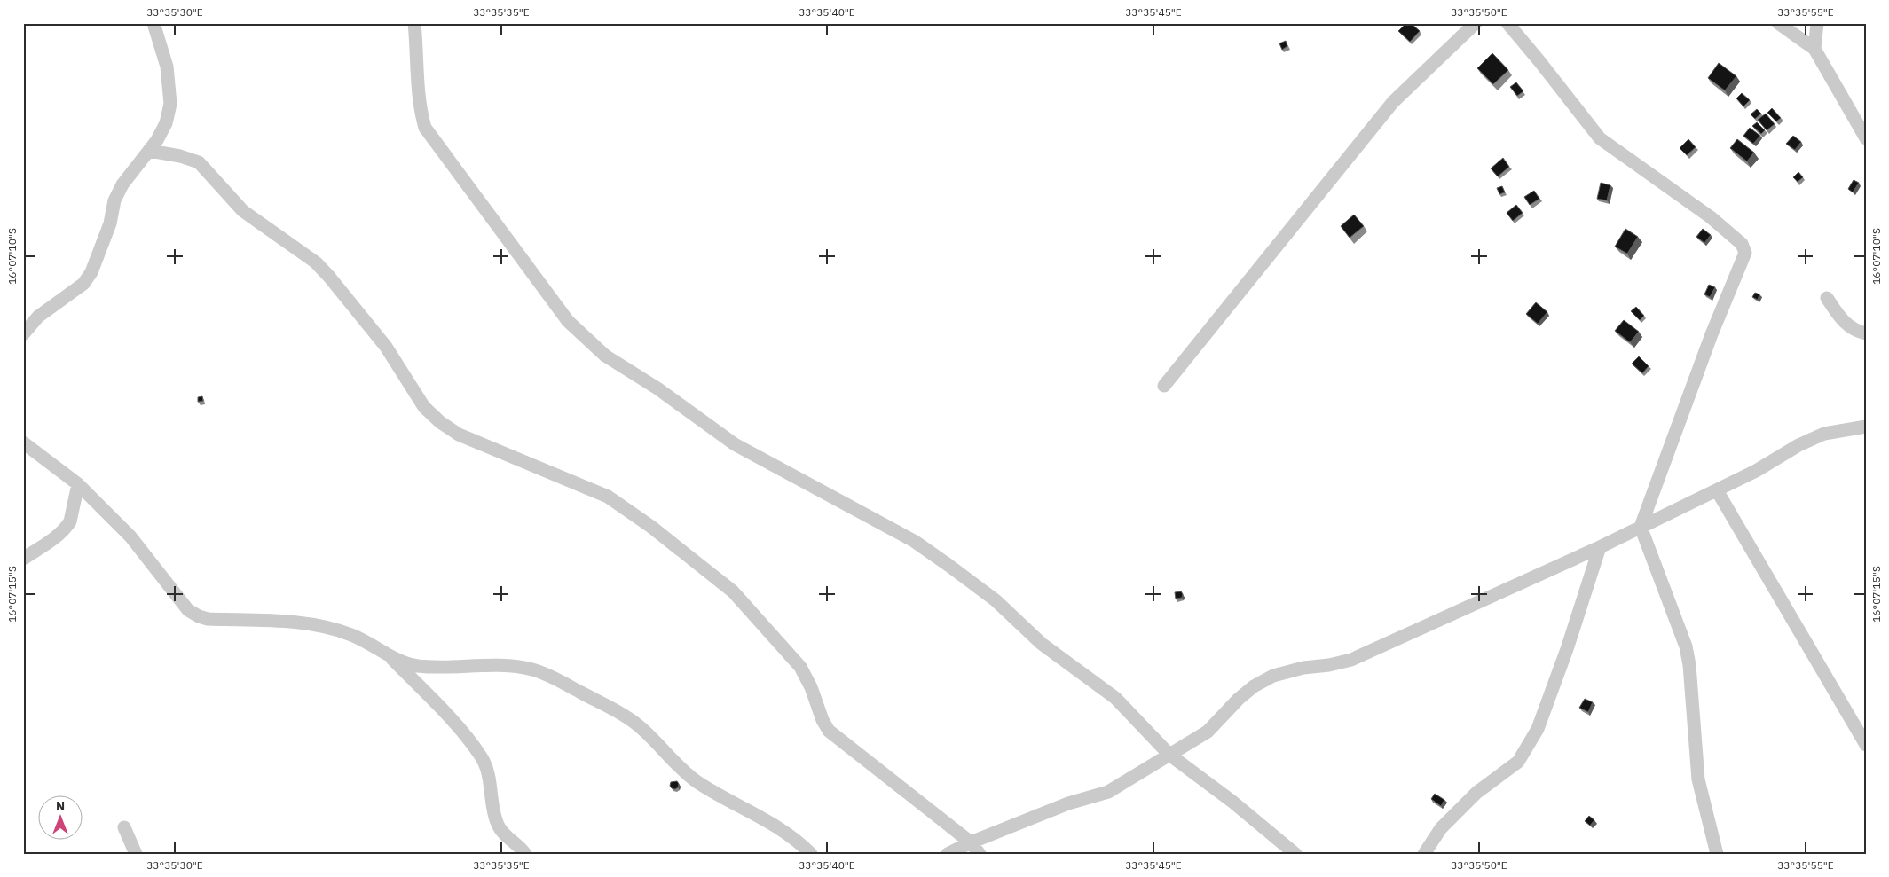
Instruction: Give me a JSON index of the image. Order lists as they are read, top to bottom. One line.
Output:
{"north":"top","coordinates":["33°35'30\"E","33°35'35\"E","33°35'40\"E","33°35'45\"E","33°35'50\"E","33°35'55\"E","16°07'10\"S","16°07'15\"S"]}
